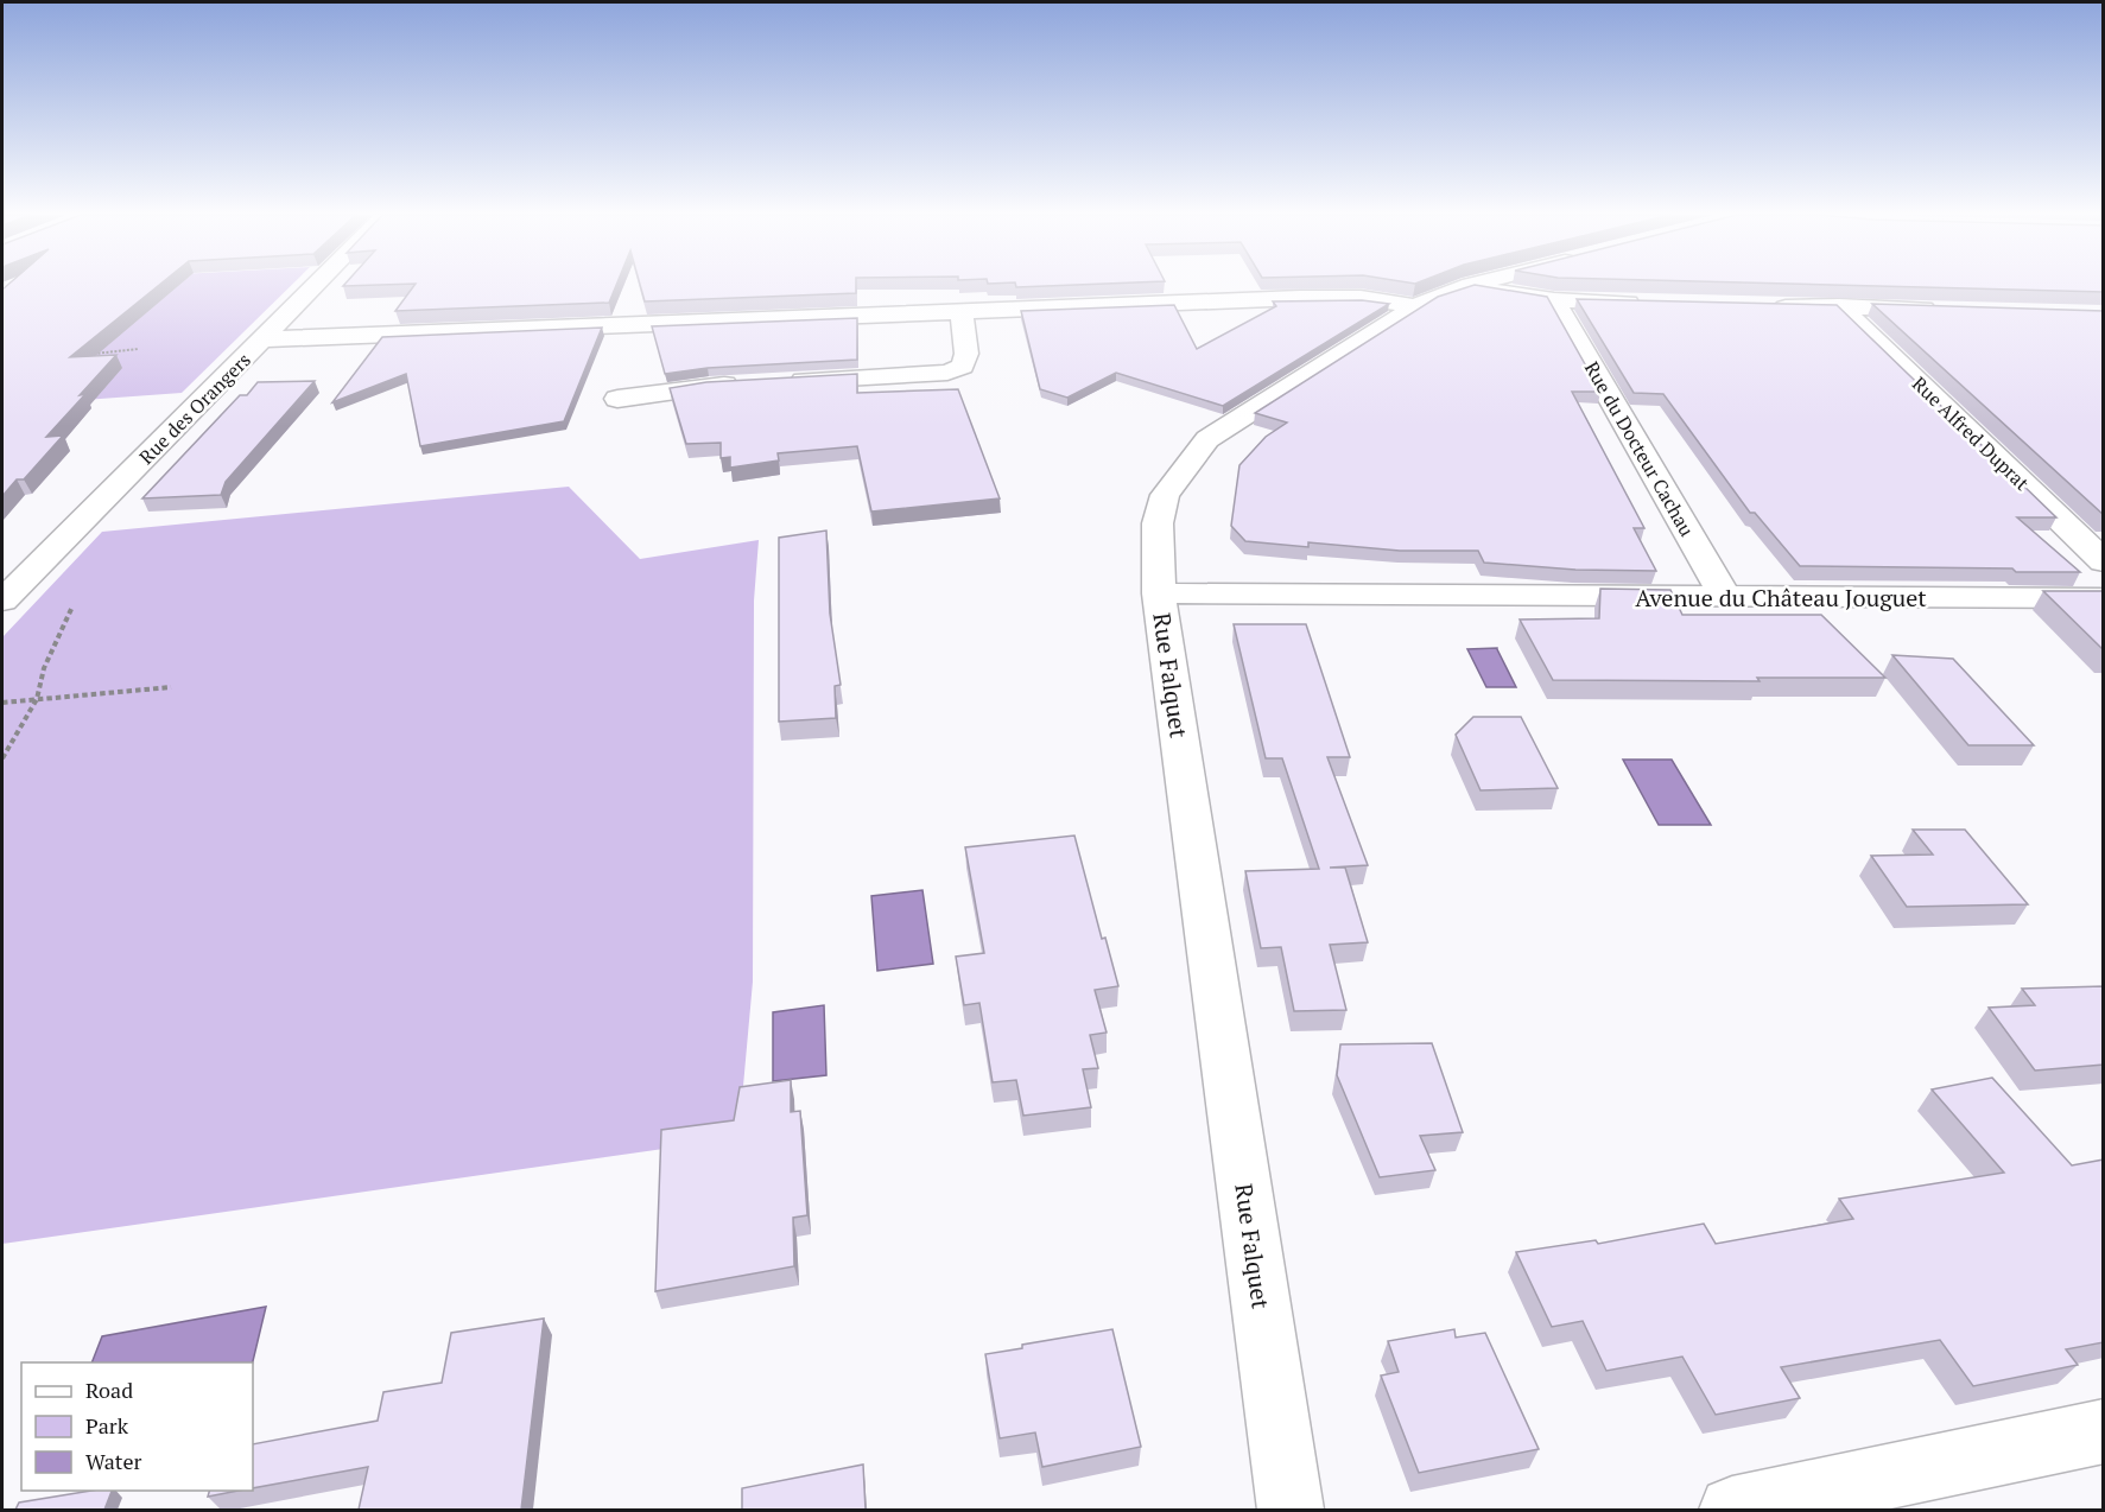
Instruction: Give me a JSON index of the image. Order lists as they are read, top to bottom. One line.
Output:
{"streets":{"street":["Rue des Orangers","Rue Alfred Duprat","Rue du Docteur Cachau","Avenue du Château Jouguet","Rue Falquet"]},"crossings":[["Rue du Docteur Cachau","Avenue du Château Jouguet"],["Avenue du Château Jouguet","Rue Falquet"]],"legend":["Road","Park","Water"]}
